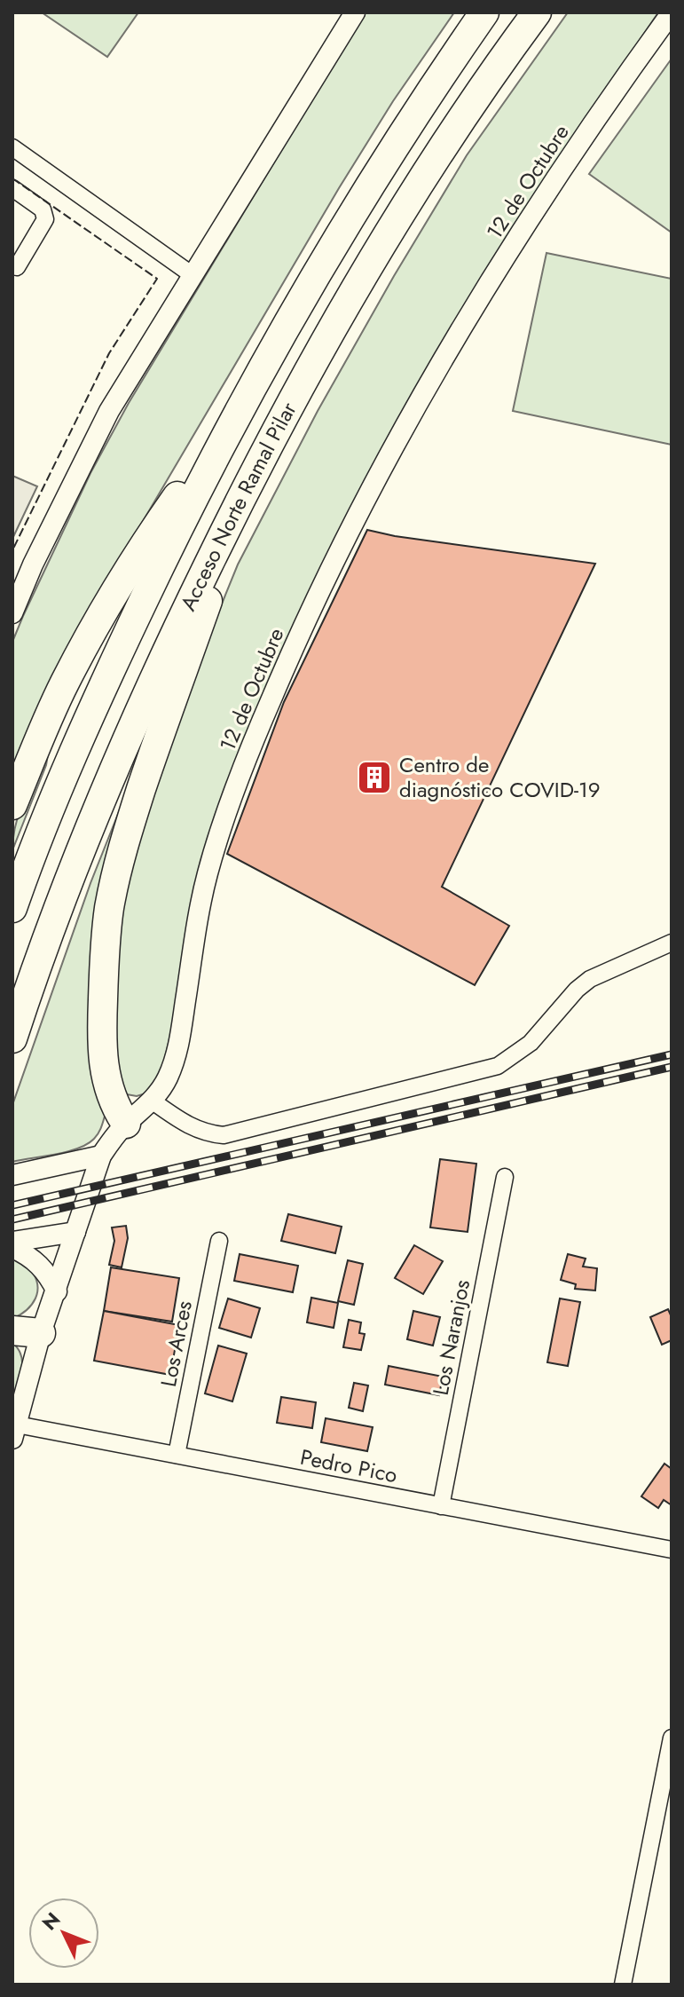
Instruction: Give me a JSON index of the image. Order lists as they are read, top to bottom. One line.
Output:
{"streets":{"highway":["Acceso Norte Ramal Pilar"],"street":["12 de Octubre","Los Naranjos","Los Arces","Pedro Pico"]},"crossings":[["12 de Octubre","Pedro Pico"],["Los Naranjos","Pedro Pico"],["Los Arces","Pedro Pico"]],"places":{"building":["Centro de diagnóstico COVID-19"]},"north":"top left"}
